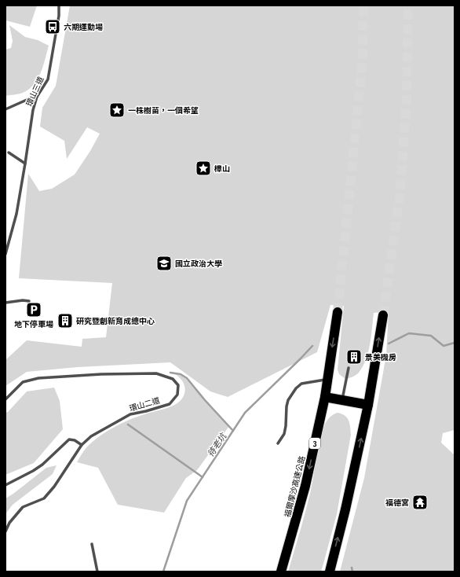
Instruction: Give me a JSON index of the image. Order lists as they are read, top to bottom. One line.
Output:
{"streets":{"highway":["3","福爾摩沙高速公路"],"lane":["環山三道","環山二道"]},"water":["待老坑"],"places":{"bus stop":["六期運動場"],"place":["一株樹苗，一個希望","樟山"],"school or university":["國立政治大學"],"parking":["地下停車場"],"building":["研究暨創新育成總中心","景美機房"],"temple":["福德宮"]}}
